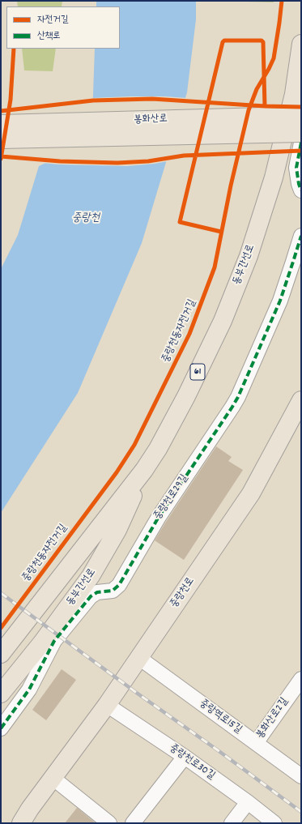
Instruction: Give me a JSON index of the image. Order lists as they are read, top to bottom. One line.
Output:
{"streets":{"main road":["봉화산로","동부간선로","61","중랑천로"],"street":["중랑천로29길","중랑역로15길","봉화산로2길","중랑천로30길"],"cycle path":["중랑천동자전거길"]},"crossings":[["중랑천로","중랑역로15길"],["중랑천로","중랑천로30길"],["중랑역로15길","봉화산로2길"]],"water":["중랑천"],"legend":["자전거길","산책로"]}
